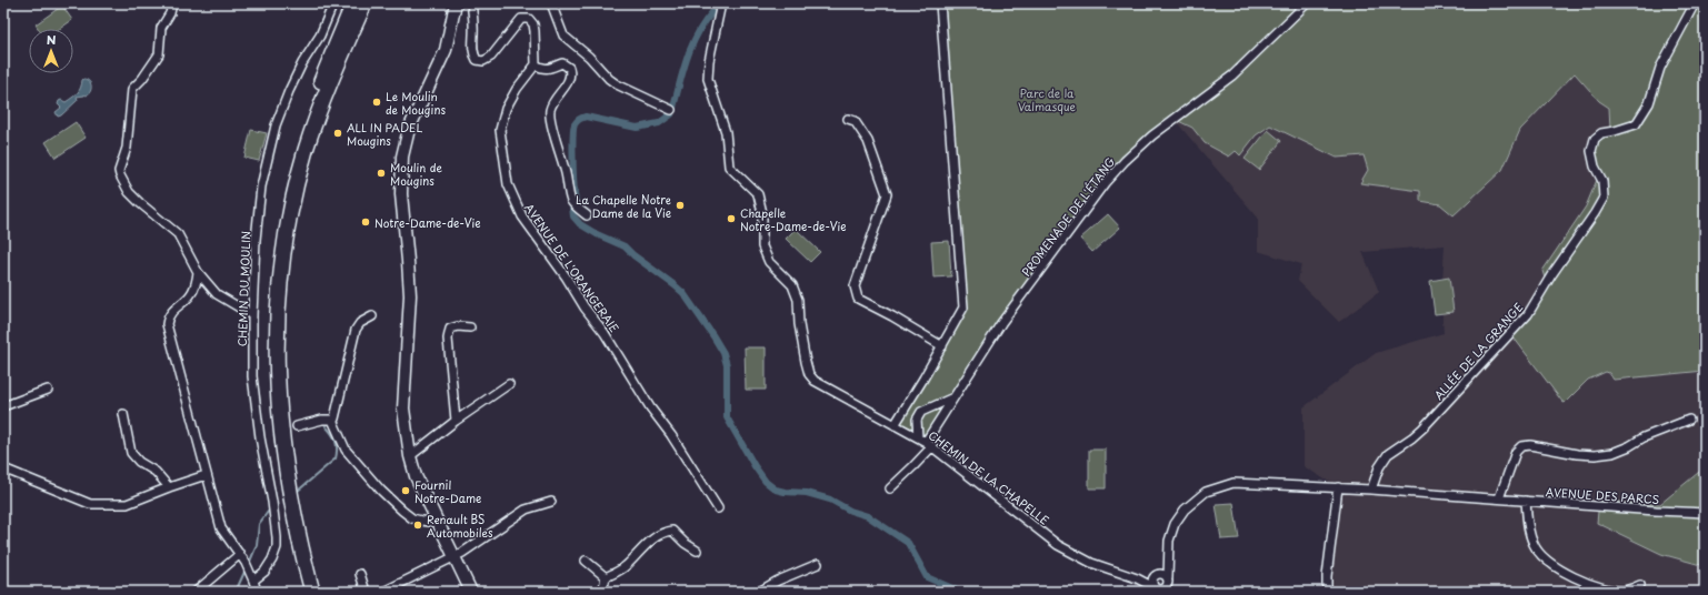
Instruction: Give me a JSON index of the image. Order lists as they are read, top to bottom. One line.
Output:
{"streets":{"street":["PROMENADE DE L'ÉTANG","AVENUE DE L'ORANGERAIE","CHEMIN DU MOULIN","ALLÉE DE LA GRANGE","CHEMIN DE LA CHAPELLE","AVENUE DES PARCS"]},"crossings":[["PROMENADE DE L'ÉTANG","CHEMIN DE LA CHAPELLE"],["ALLÉE DE LA GRANGE","AVENUE DES PARCS"],["CHEMIN DE LA CHAPELLE","AVENUE DES PARCS"]],"parks":["Parc de la Valmasque"],"places":["Le Moulin de Mougins","ALL IN PADEL Mougins","Moulin de Mougins","La Chapelle Notre Dame de la Vie","Chapelle Notre-Dame-de-Vie","Notre-Dame-de-Vie","Fournil Notre-Dame","Renault BS Automobiles"],"north":"top"}
